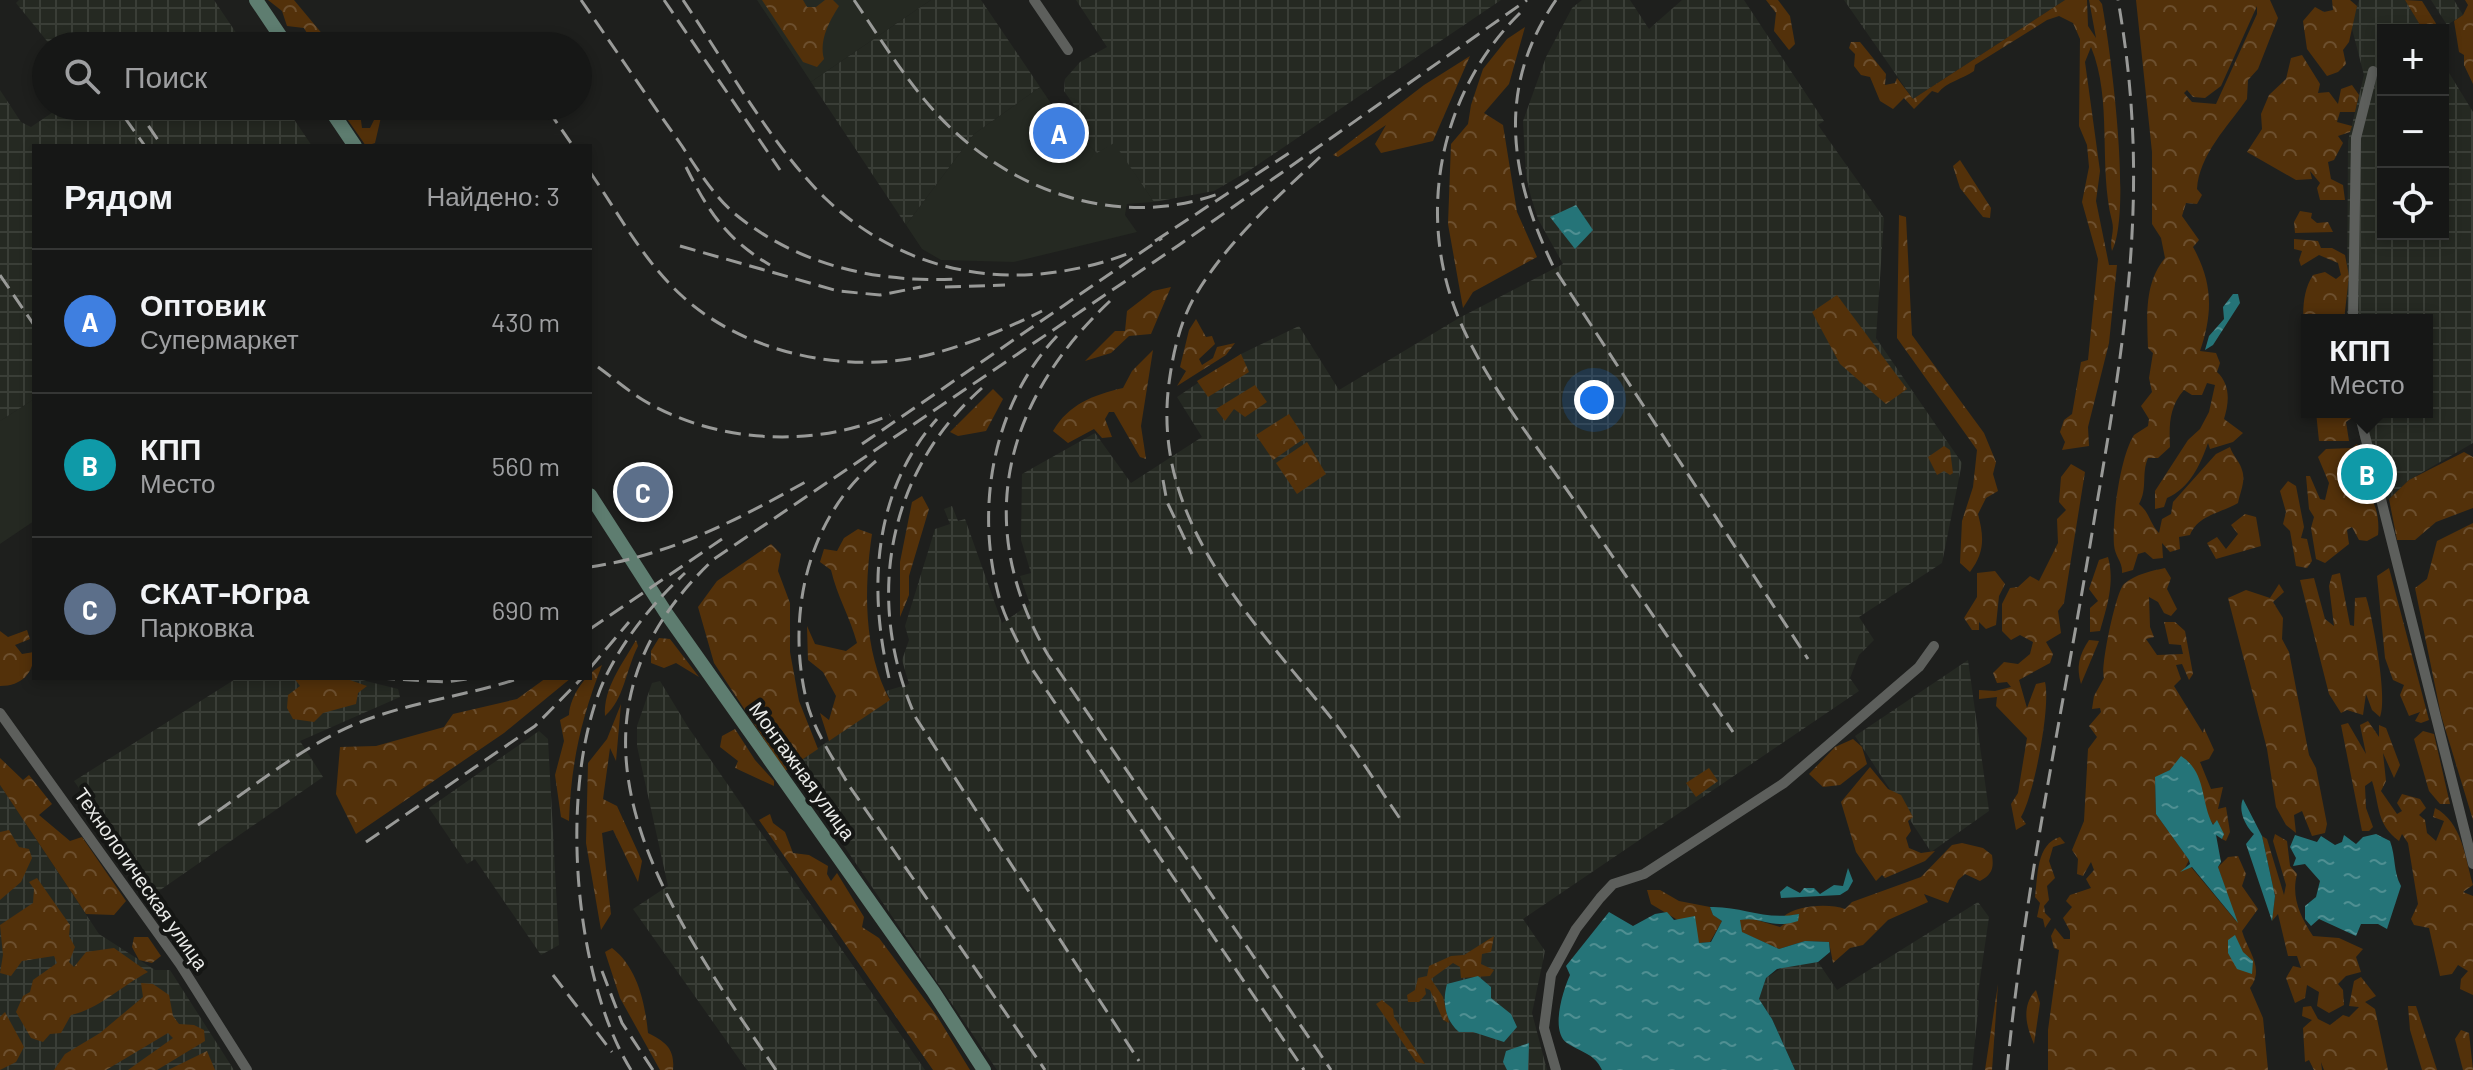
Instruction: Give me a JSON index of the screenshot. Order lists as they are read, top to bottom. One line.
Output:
{"streets":{"street":["Монтажная улица","Технологическая улица"]},"page":{"map_buttons":["+","−"],"search":"Поиск","pins":["A","B","C"],"heading":["Рядом","Найдено: 3"],"list":[{"mark":"A","name":"Оптовик","note":"Супермаркет","value":"430 m"},{"mark":"B","name":"КПП","note":"Место","value":"560 m"},{"mark":"C","name":"СКАТ-Югра","note":"Парковка","value":"690 m"}],"popup":["КПП","Место"]}}
